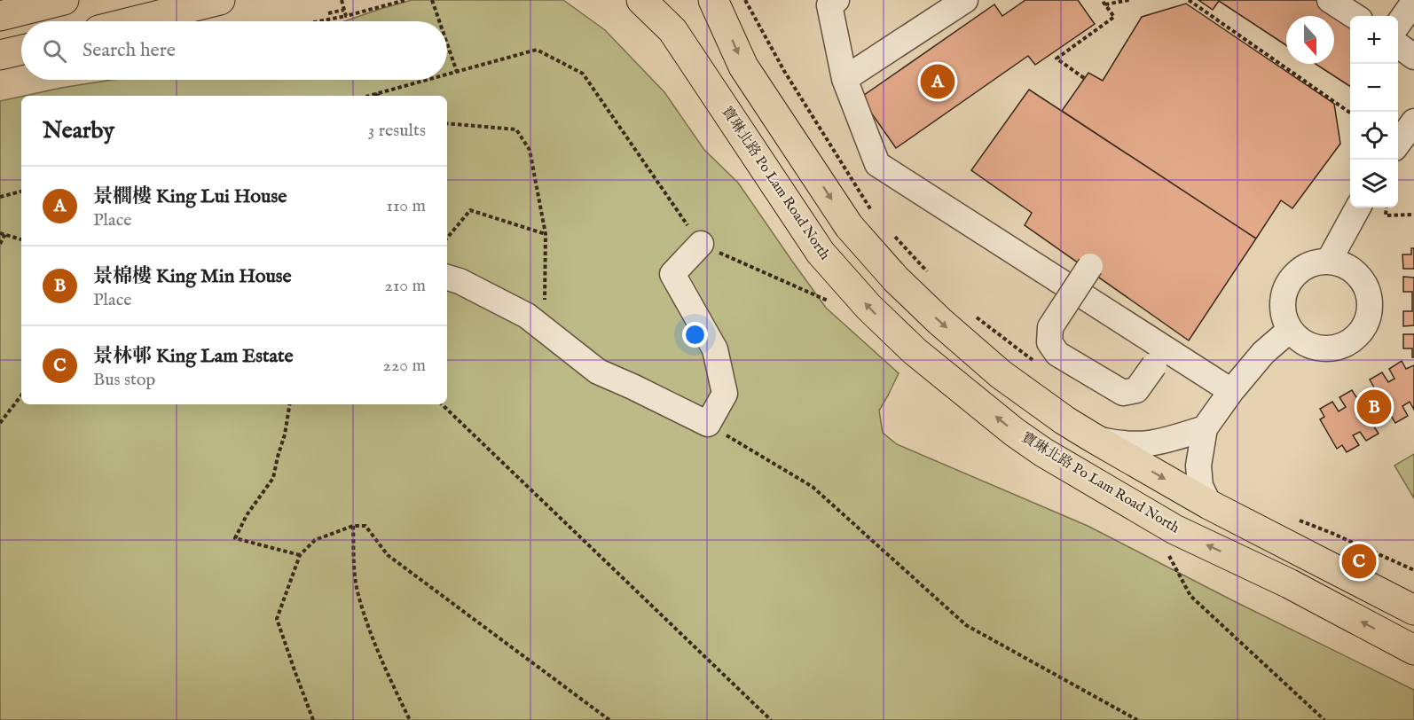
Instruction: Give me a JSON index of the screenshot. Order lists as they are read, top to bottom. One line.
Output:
{"streets":{"main road":["寶琳北路 Po Lam Road North"]},"north":"bottom","page":{"map_buttons":["+","−"],"search":"Search here","pins":["A","B","C"],"heading":["Nearby","3 results"],"list":[{"mark":"A","name":"景櫚樓 King Lui House","note":"Place","value":"110 m"},{"mark":"B","name":"景棉樓 King Min House","note":"Place","value":"210 m"},{"mark":"C","name":"景林邨 King Lam Estate","note":"Bus stop","value":"220 m"}]}}
